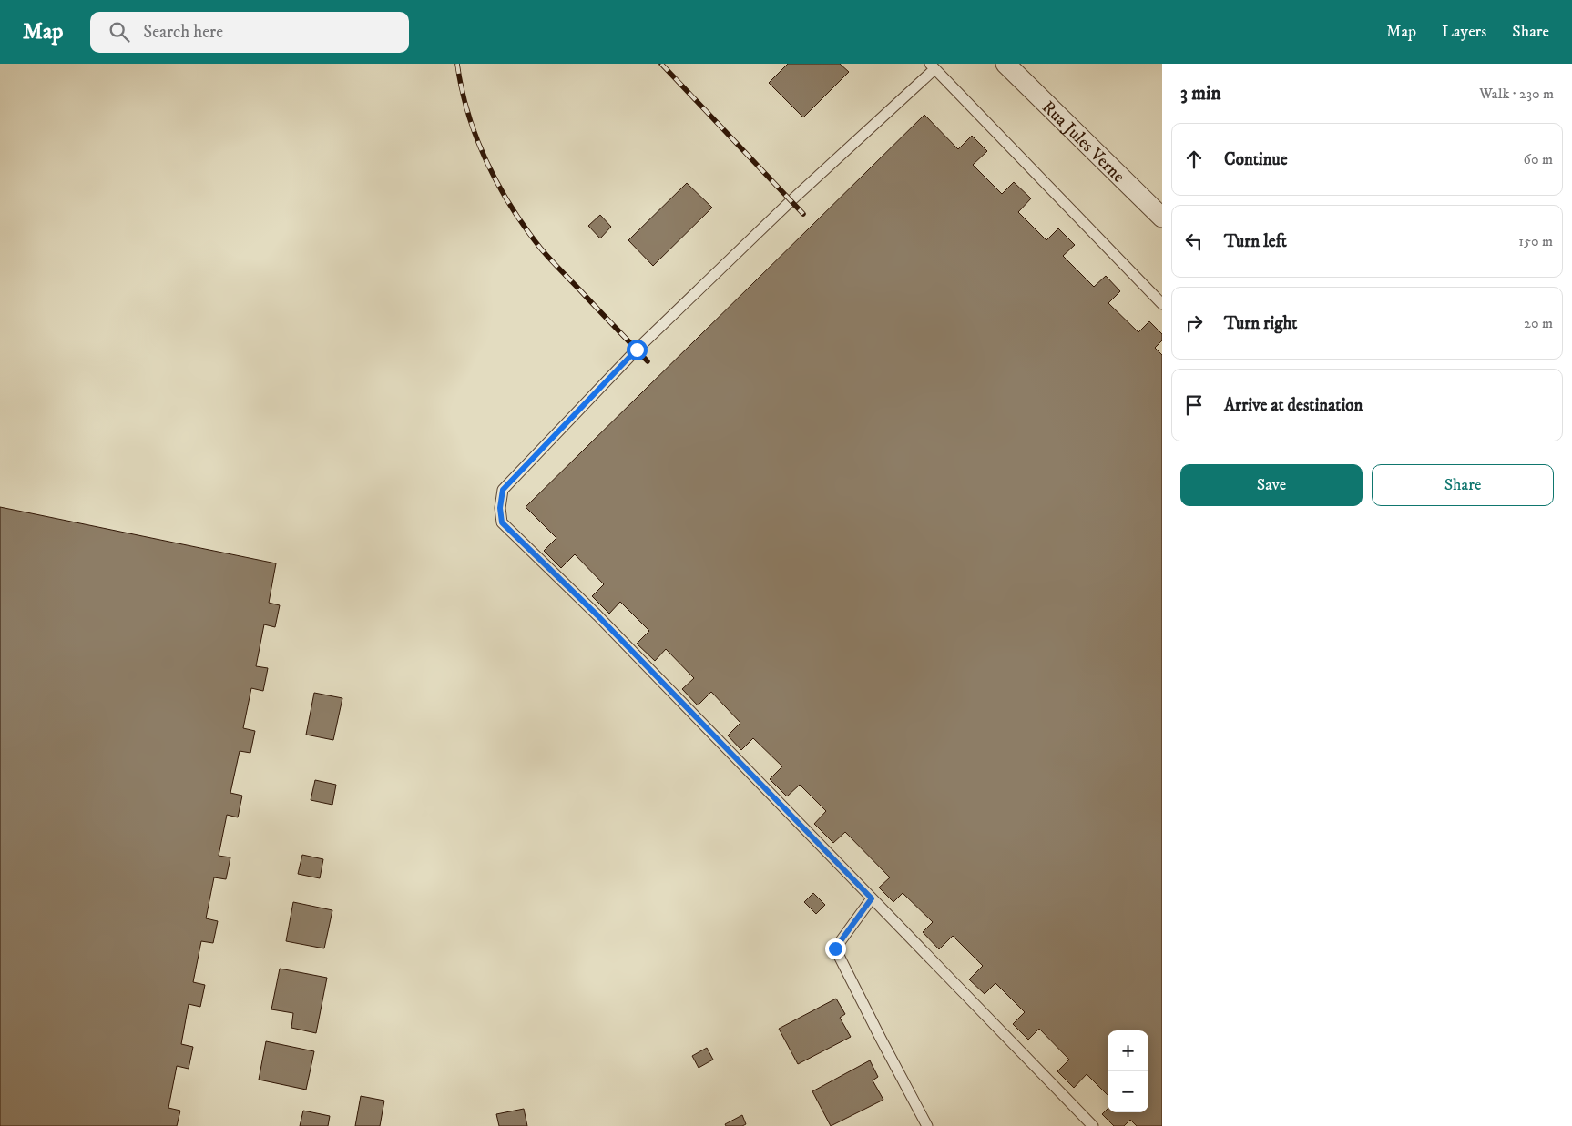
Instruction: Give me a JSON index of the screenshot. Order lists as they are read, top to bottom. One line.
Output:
{"streets":{"street":["Rua Jules Verne"]},"page":{"header":"Map","search":"Search here","nav":["Map","Layers","Share"],"heading":["3 min","Walk · 230 m"],"list":[["Continue","60 m"],["Turn left","150 m"],["Turn right","20 m"],"Arrive at destination"],"buttons":["Save","Share"],"map_buttons":["+","−"]}}
